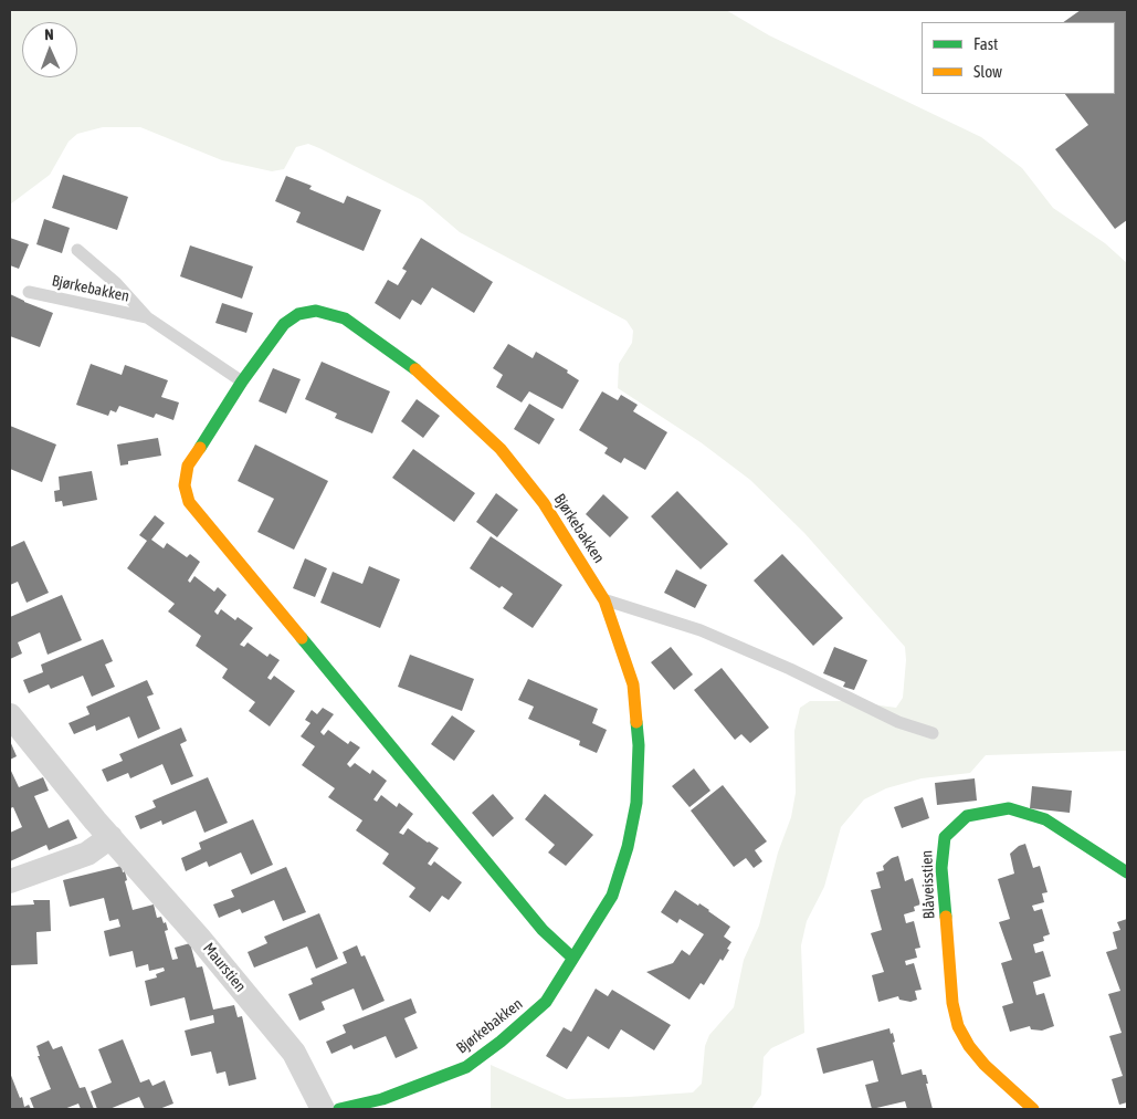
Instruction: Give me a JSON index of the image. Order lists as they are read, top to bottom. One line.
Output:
{"streets":{"street":["Bjørkebakken","Blåveisstien","Maurstien"]},"legend":["Fast","Slow"],"north":"top"}
